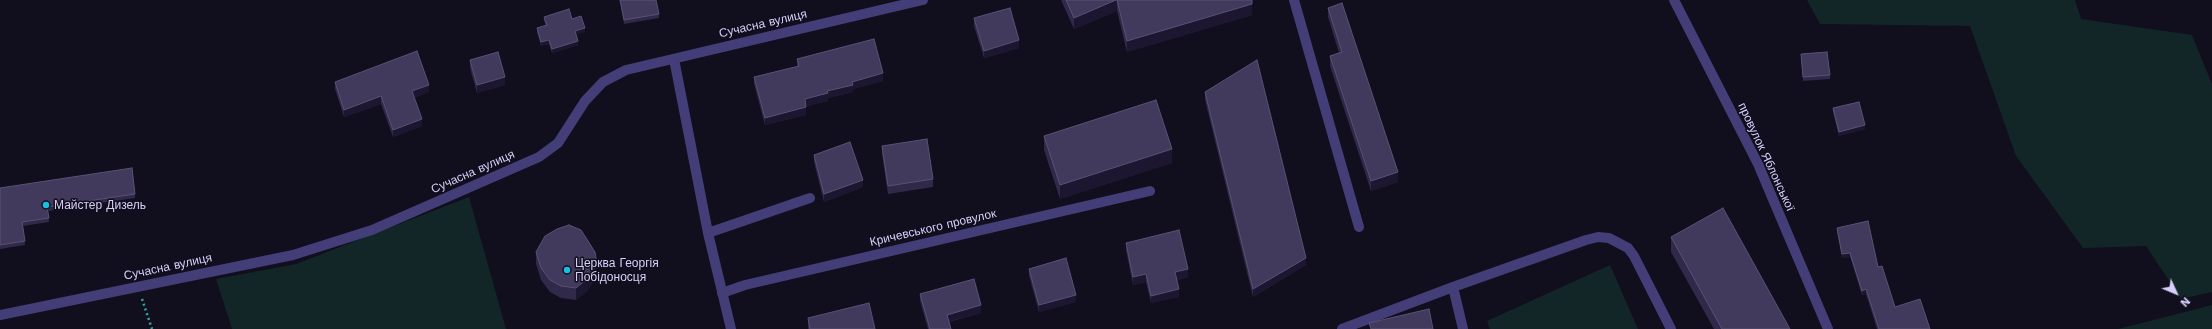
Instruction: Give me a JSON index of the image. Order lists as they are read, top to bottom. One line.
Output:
{"streets":{"street":["Сучасна вулиця","провулок Яблонської","Кричевського провулок"]},"places":["Майстер Дизель","Церква Георгія Побідоносця"],"north":"bottom right"}
